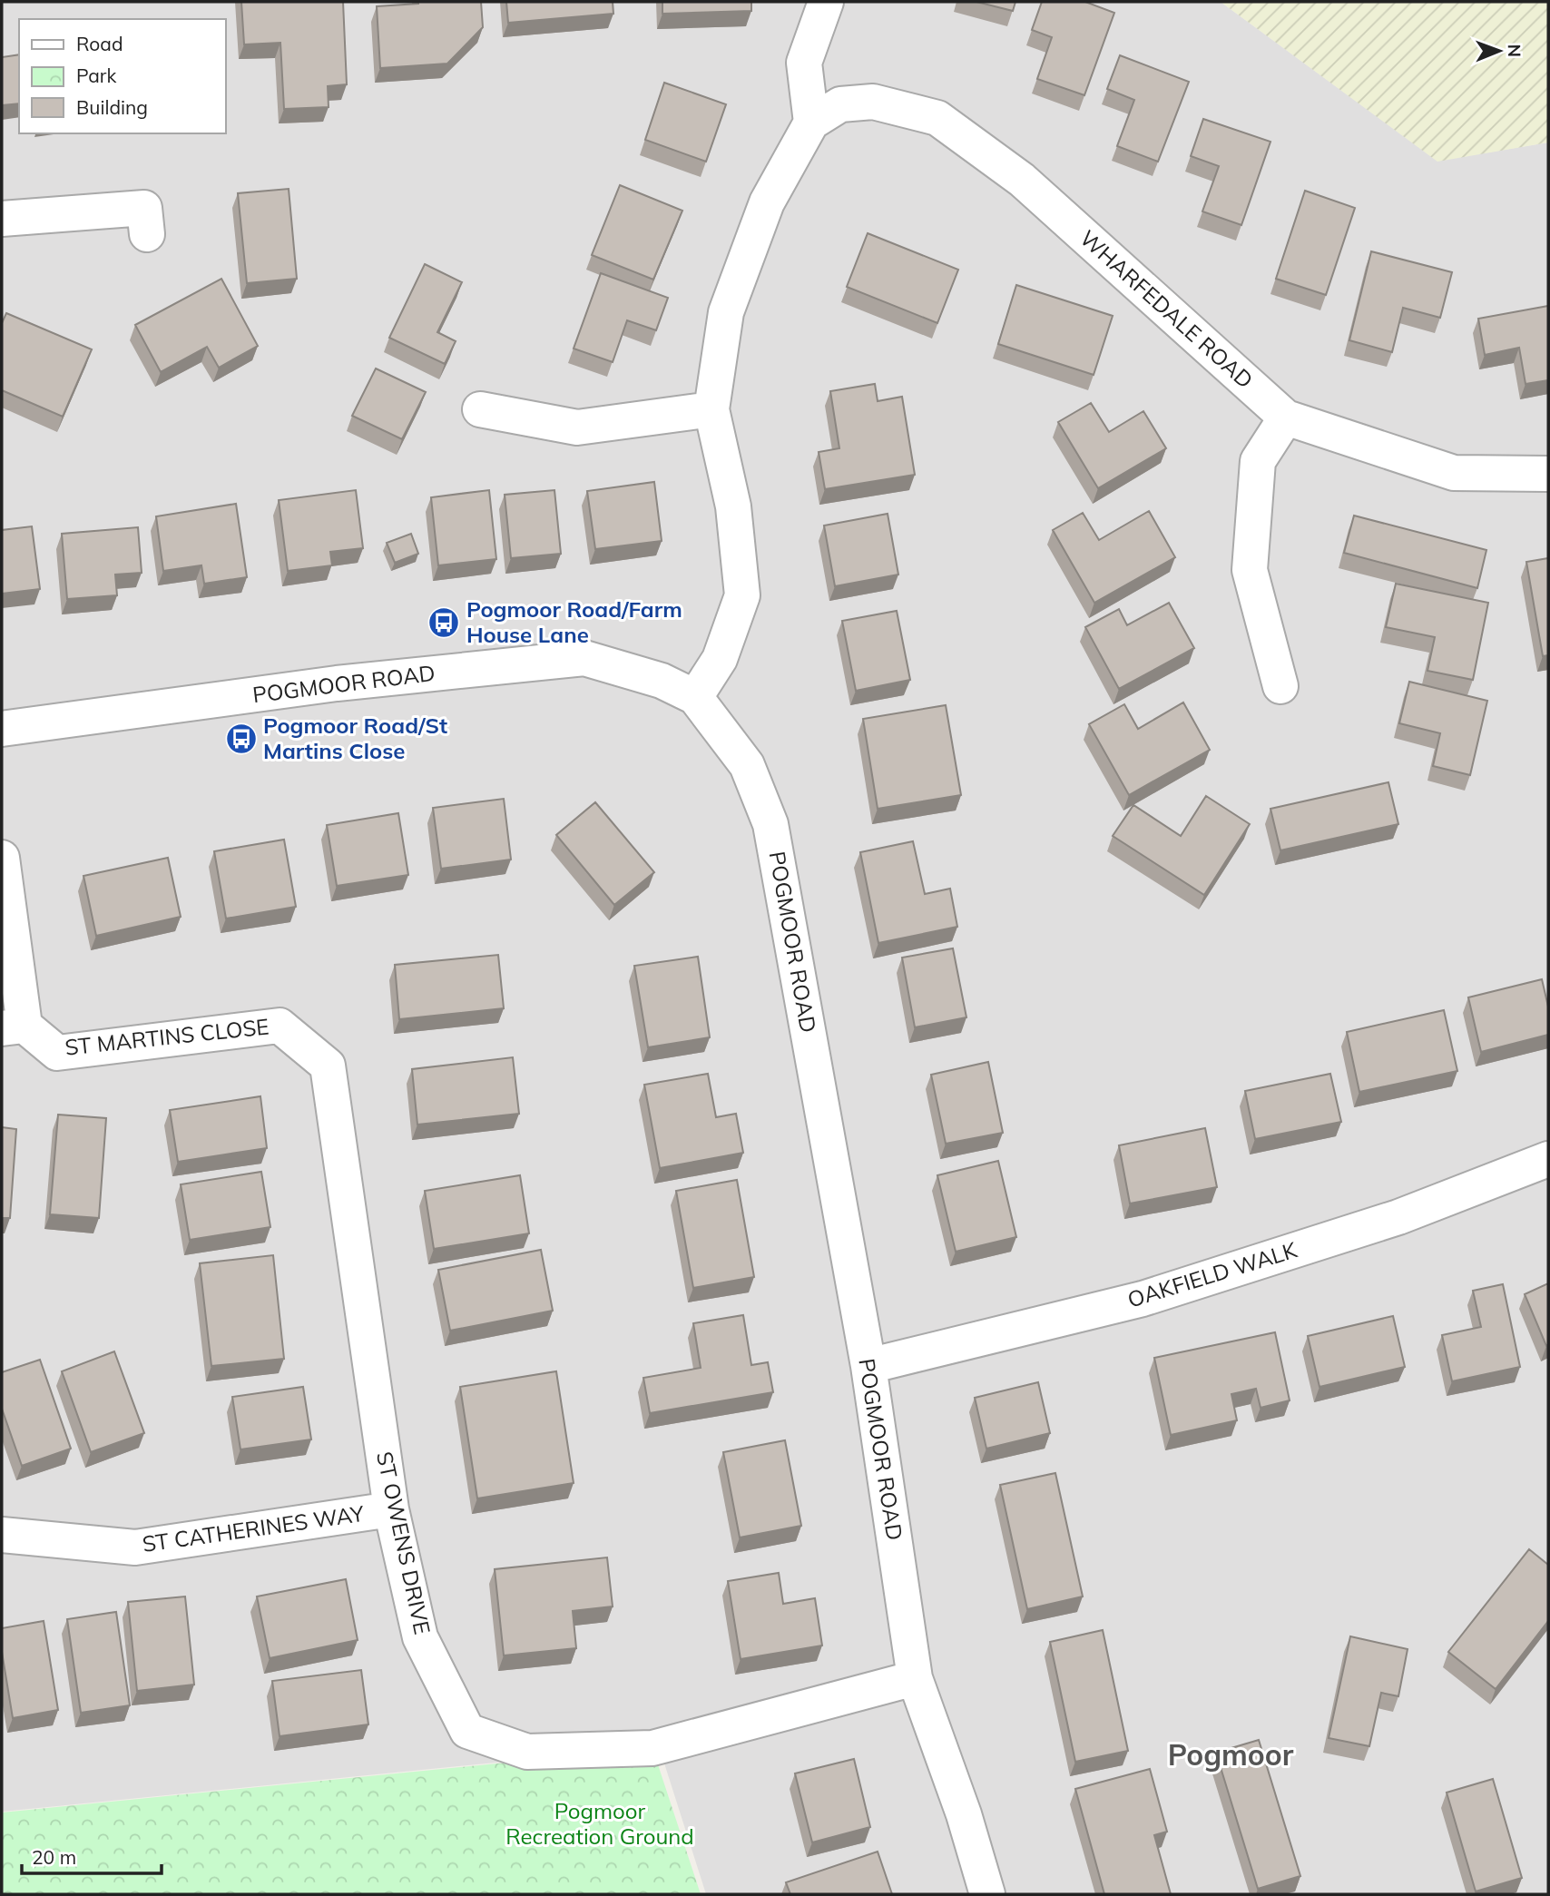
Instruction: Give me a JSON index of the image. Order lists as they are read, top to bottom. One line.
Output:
{"streets":{"street":["WHARFEDALE ROAD","POGMOOR ROAD","ST MARTINS CLOSE","OAKFIELD WALK","ST CATHERINES WAY","ST OWENS DRIVE"]},"crossings":[["POGMOOR ROAD","OAKFIELD WALK"],["POGMOOR ROAD","ST OWENS DRIVE"],["ST MARTINS CLOSE","ST OWENS DRIVE"],["ST CATHERINES WAY","ST OWENS DRIVE"]],"districts":["Pogmoor"],"parks":["Pogmoor Recreation Ground"],"places":{"bus stop":["Pogmoor Road/Farm House Lane","Pogmoor Road/St Martins Close"]},"legend":["Road","Park","Building"],"scale_bar":"20 m","north":"right"}
